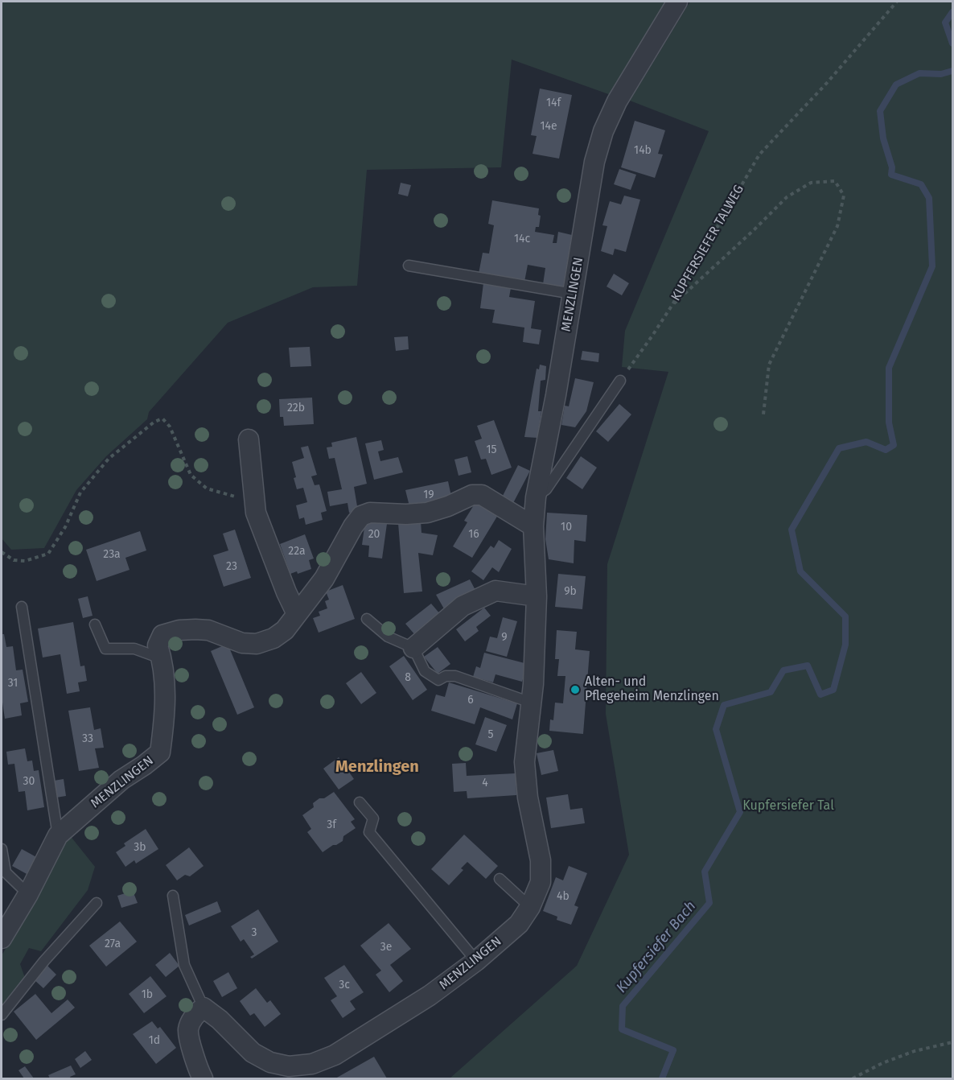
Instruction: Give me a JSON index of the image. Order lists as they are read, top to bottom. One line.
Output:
{"streets":{"street":["MENZLINGEN"],"path":["KUPFERSIEFER TALWEG"]},"districts":["Menzlingen"],"water":["Kupfersiefer Bach"],"parks":["Kupfersiefer Tal"],"places":["Alten- und Pflegeheim Menzlingen"],"house_numbers":["14f","14e","14b","14c","22b","15","19","10","20","16","22a","23a","23","9b","9","8","31","6","5","33","30","4","3f","3b","4b","3","27a","3e","3c","1b","1d"]}
